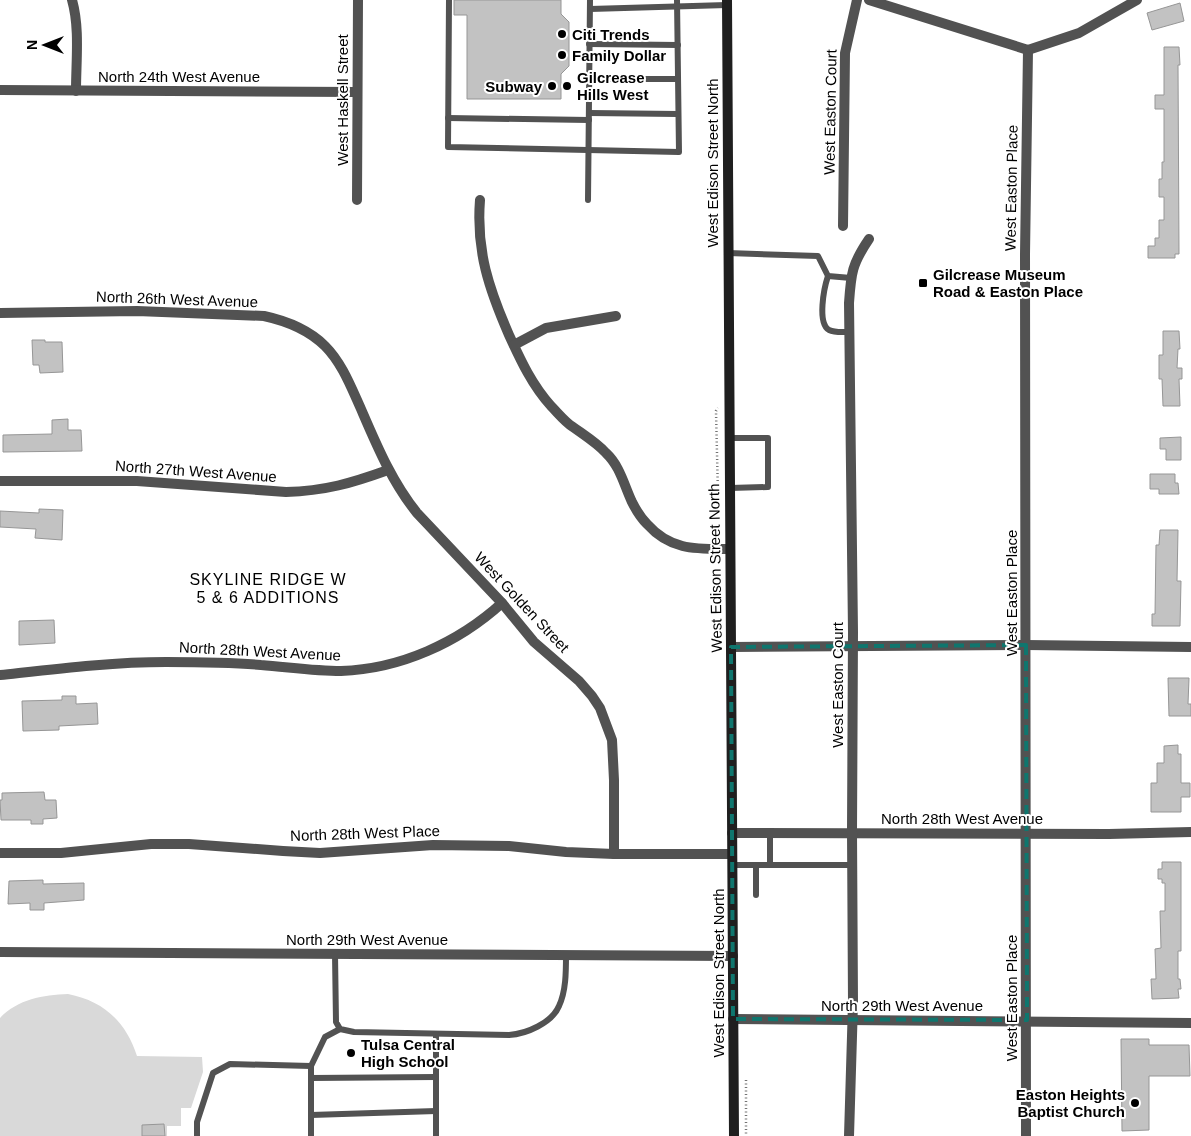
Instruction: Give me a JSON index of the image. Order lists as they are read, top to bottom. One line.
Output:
{"streets":{"main road":["West Edison Street North"],"street":["North 24th West Avenue","West Haskell Street","West Easton Court","West Easton Place","North 26th West Avenue","North 27th West Avenue","West Golden Street","North 28th West Avenue","North 28th West Place","North 29th West Avenue"]},"crossings":[["North 24th West Avenue","West Haskell Street"],["West Easton Court","North 28th West Avenue"],["West Easton Court","North 29th West Avenue"],["West Edison Street North","North 28th West Avenue"],["West Edison Street North","North 28th West Place"],["West Edison Street North","North 29th West Avenue"],["West Easton Place","North 28th West Avenue"],["West Easton Place","North 29th West Avenue"],["North 26th West Avenue","North 27th West Avenue"],["North 26th West Avenue","West Golden Street"],["North 27th West Avenue","West Golden Street"],["West Golden Street","North 28th West Avenue"],["West Golden Street","North 28th West Place"]],"districts":["SKYLINE RIDGE W 5 & 6 ADDITIONS"],"places":{"other":["Citi Trends","Family Dollar","Subway","Gilcrease Hills West","Tulsa Central High School","Easton Heights Baptist Church"],"transit":["Gilcrease Museum Road & Easton Place"]},"north":"left"}
